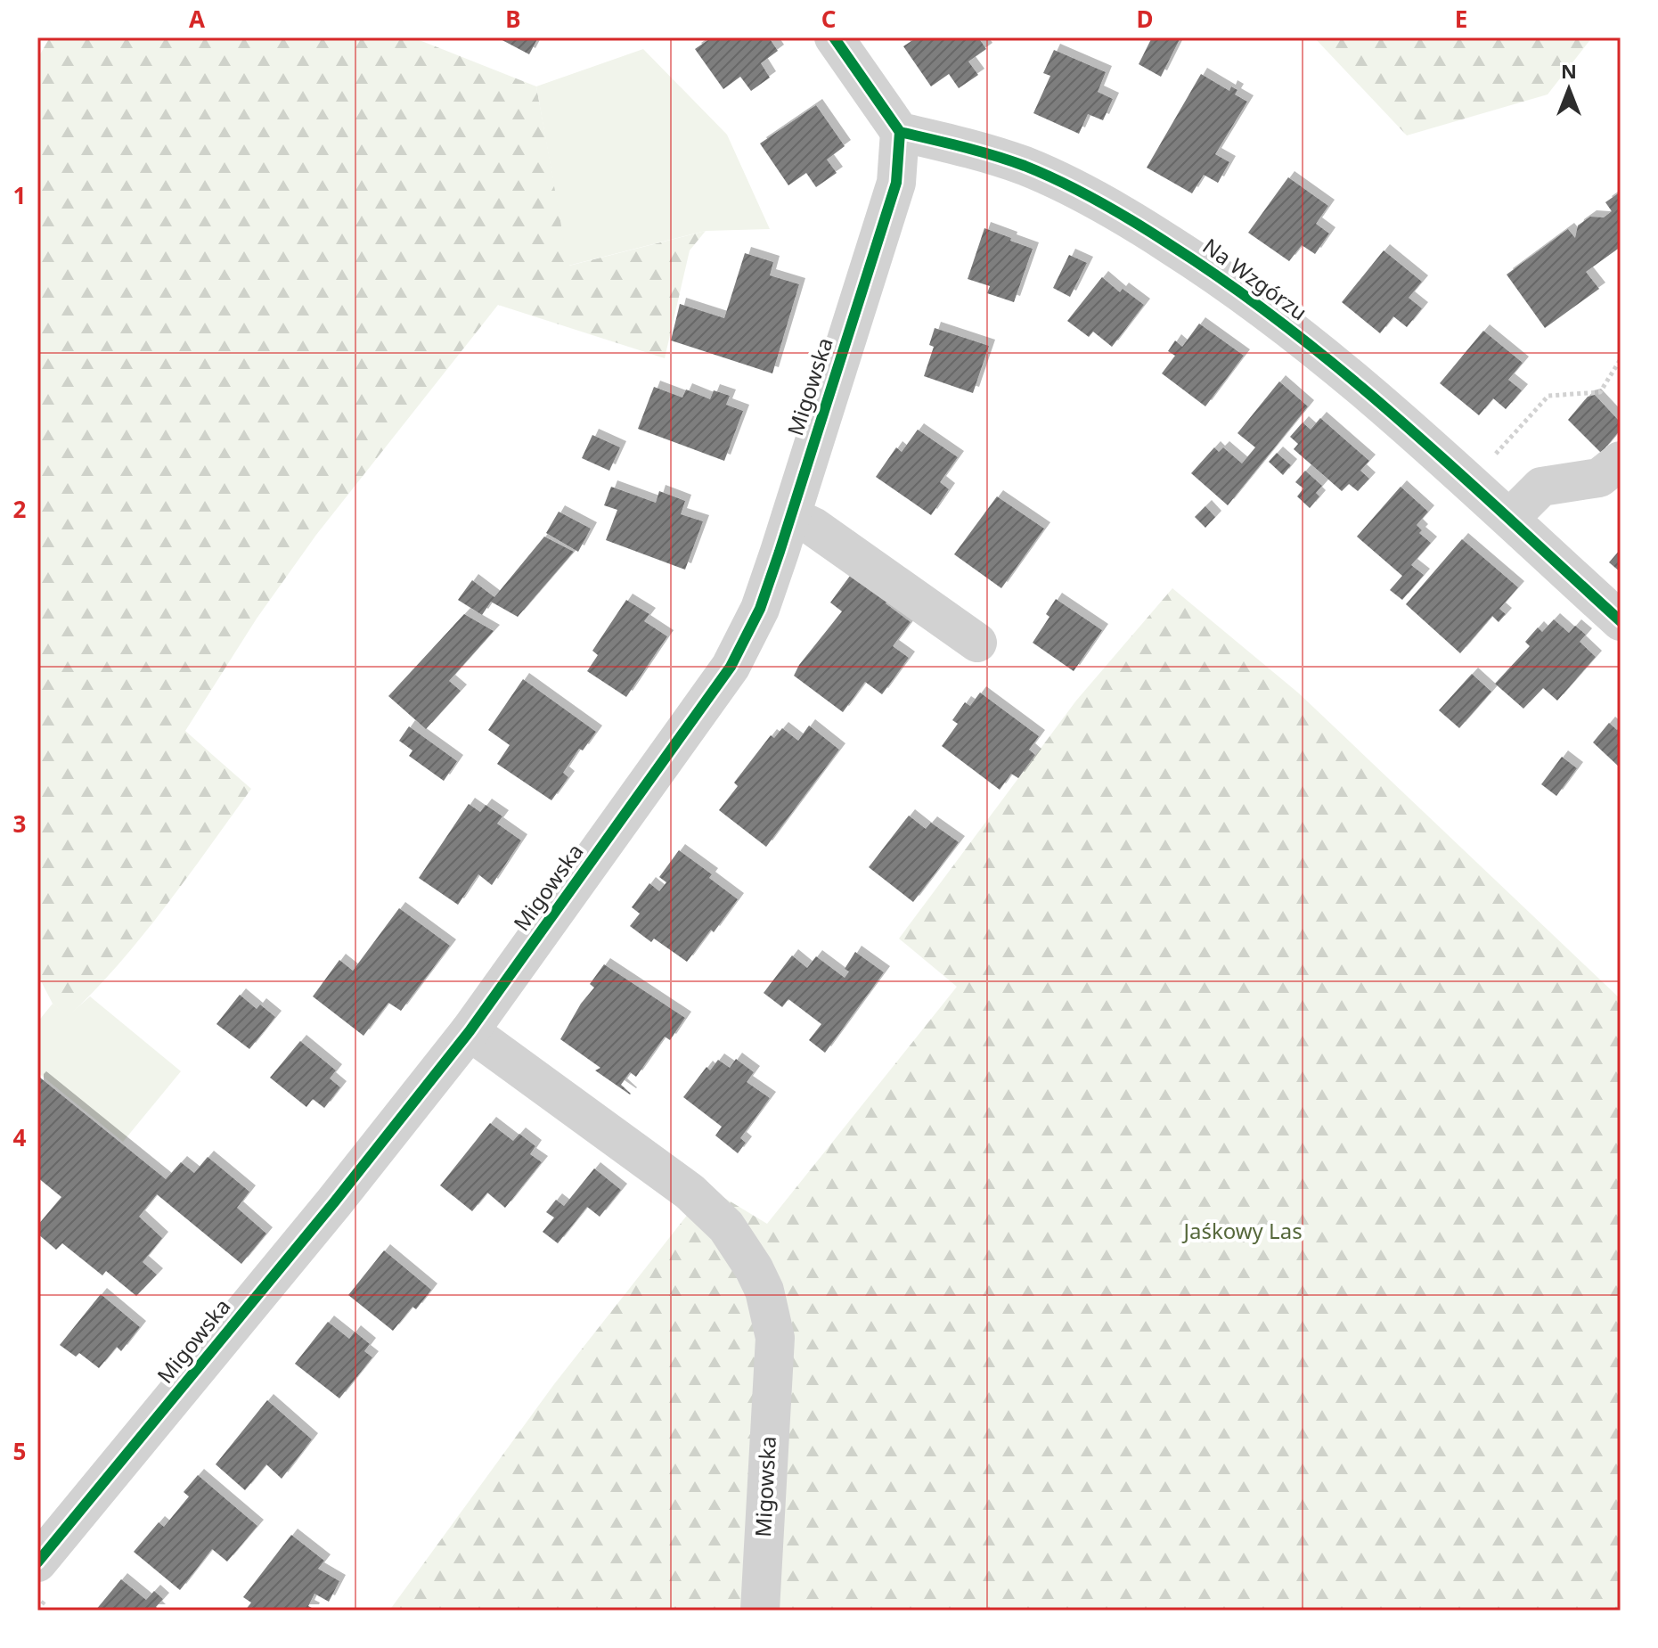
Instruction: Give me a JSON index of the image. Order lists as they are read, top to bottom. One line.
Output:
{"streets":{"street":["Na Wzgórzu","Migowska"]},"crossings":[["Na Wzgórzu","Migowska"]],"parks":["Jaśkowy Las"],"north":"top","grid":{"columns":["A","B","C","D","E"],"rows":["1","2","3","4","5"]}}
